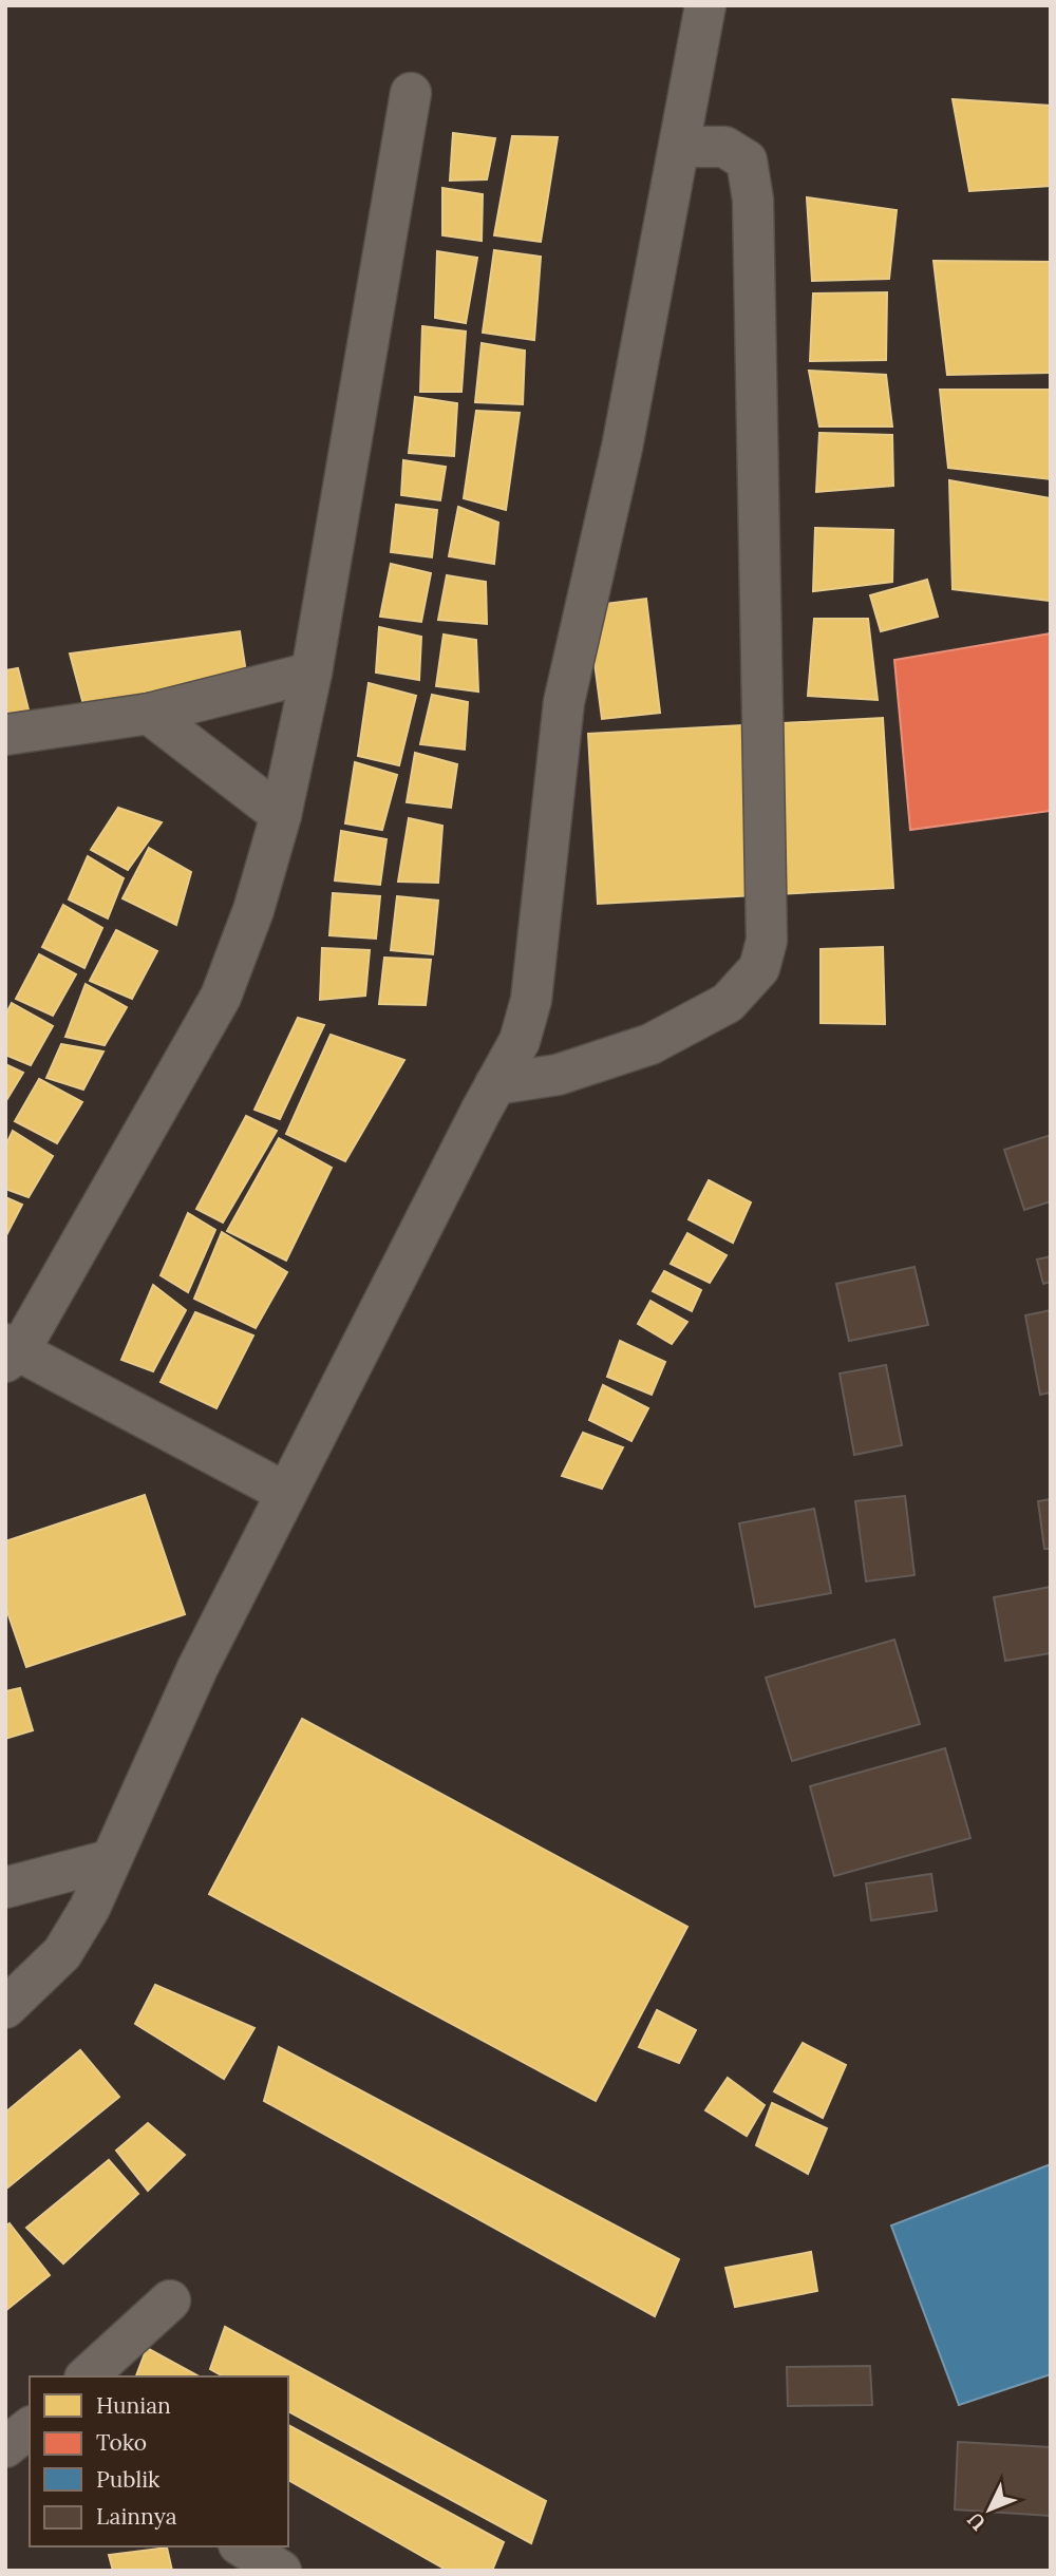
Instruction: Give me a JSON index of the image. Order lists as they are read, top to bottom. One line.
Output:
{"legend":["Hunian","Toko","Publik","Lainnya"],"north":"bottom left"}
